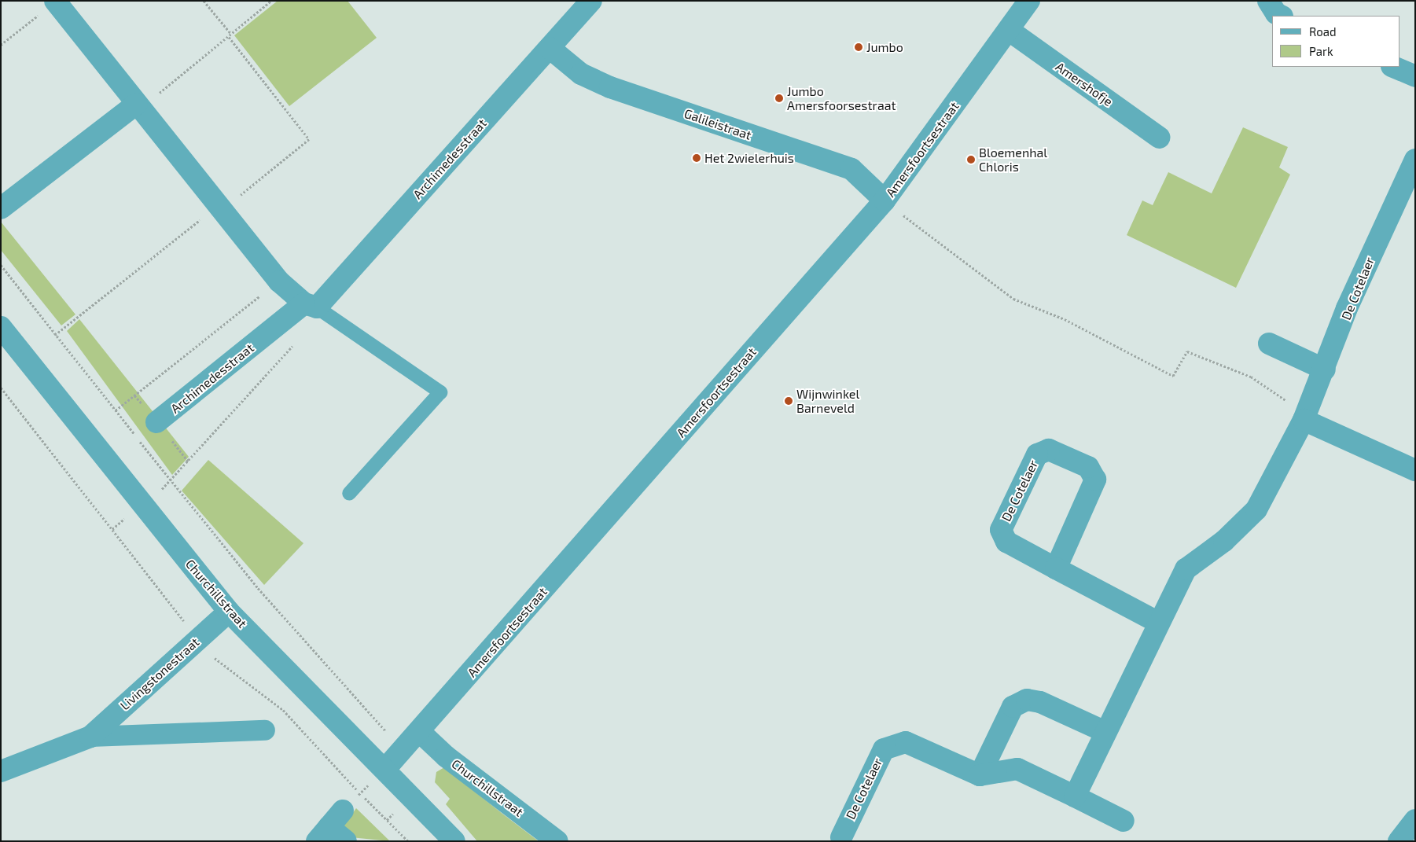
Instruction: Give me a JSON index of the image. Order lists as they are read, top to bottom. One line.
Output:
{"streets":{"street":["Amershofje","Galileistraat","Amersfoortsestraat","Archimedesstraat","De Cotelaer","Churchillstraat","Livingstonestraat"]},"crossings":[["Amershofje","Amersfoortsestraat"],["Galileistraat","Amersfoortsestraat"],["Galileistraat","Archimedesstraat"],["Amersfoortsestraat","Churchillstraat"],["Churchillstraat","Livingstonestraat"]],"places":["Jumbo","Jumbo Amersfoorsestraat","Het 2wielerhuis","Bloemenhal Chloris","Wijnwinkel Barneveld"],"legend":["Road","Park"]}
